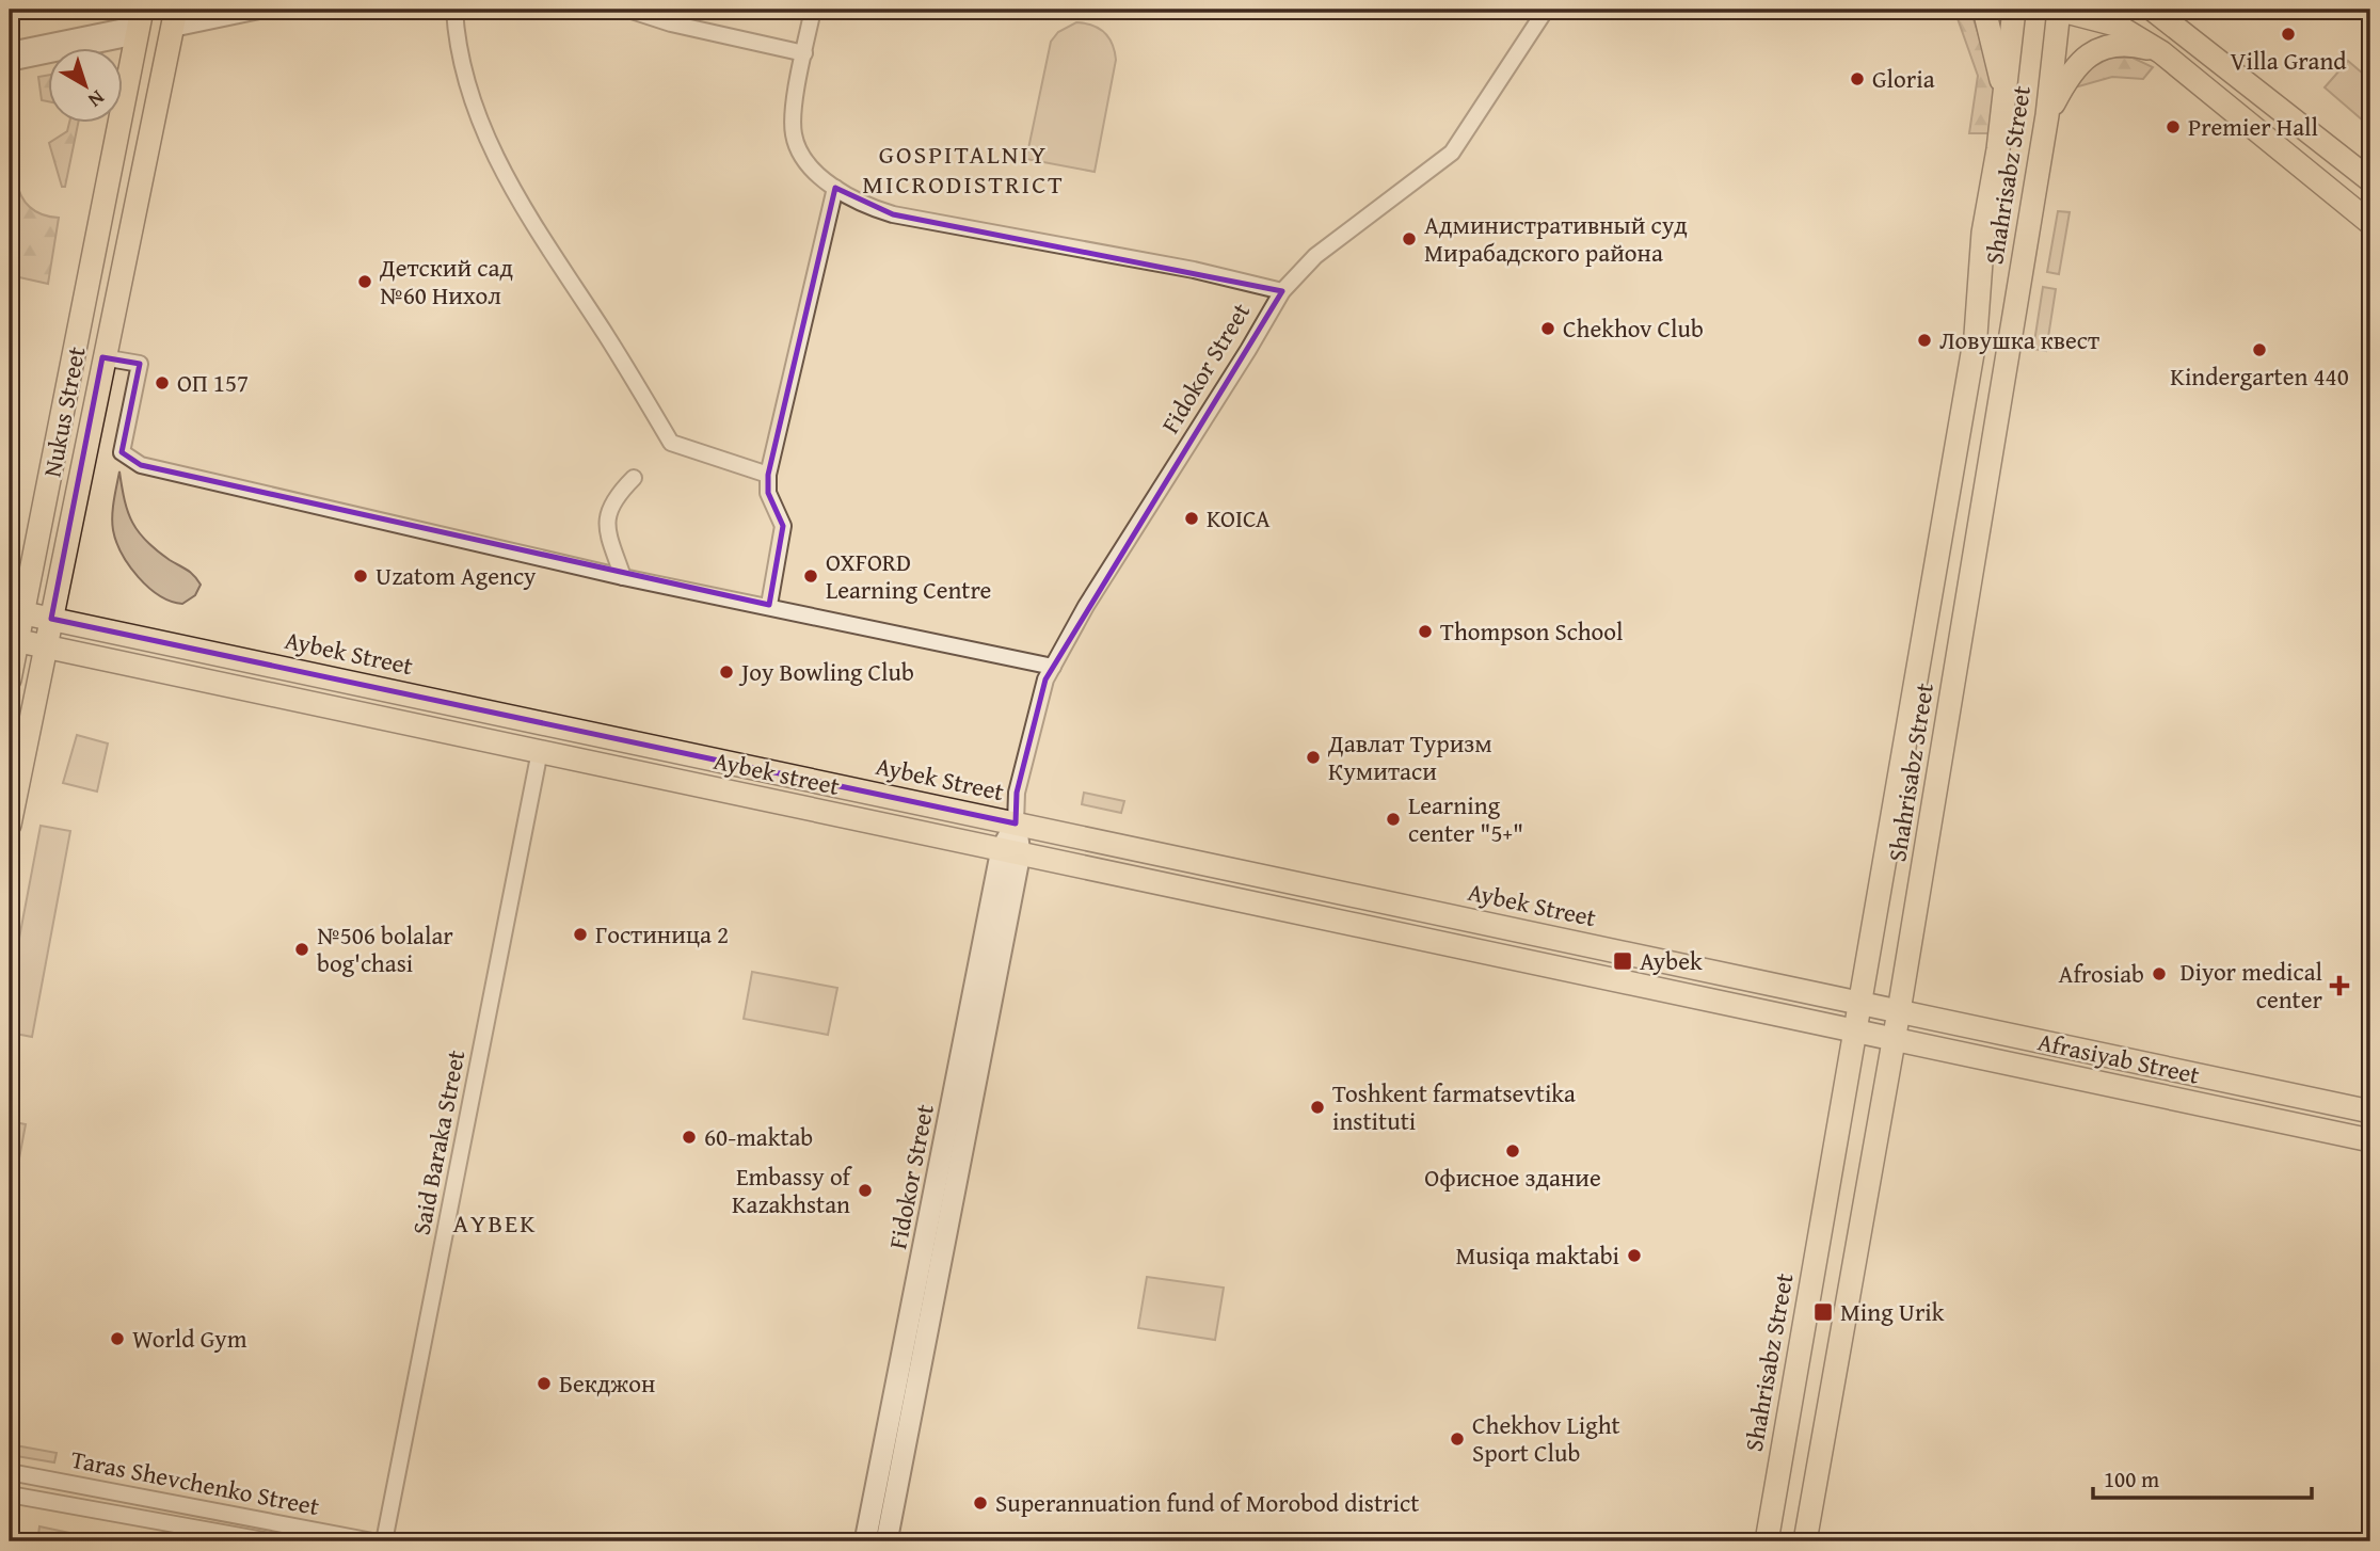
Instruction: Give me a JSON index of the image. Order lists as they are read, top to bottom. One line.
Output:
{"streets":{"main road":["Shahrisabz Street","Fidokor Street","Nukus Street","Aybek Street","Aybek street","Afrasiyab Street"],"street":["Said Baraka Street","Taras Shevchenko Street"]},"crossings":[["Shahrisabz Street","Aybek Street"],["Shahrisabz Street","Afrasiyab Street"],["Fidokor Street","Aybek Street"],["Fidokor Street","Aybek street"],["Nukus Street","Aybek Street"],["Aybek Street","Afrasiyab Street"],["Aybek street","Said Baraka Street"]],"districts":["GOSPITALNIY MICRODISTRICT","АYBEK"],"places":{"other":["Villa Grand","Gloria","Premier Hall","Административный суд Мирабадского района","Детский сад №60 Нихол","Chekhov Club","Ловушка квест","Kindergarten 440","ОП 157","KOICA","Uzatom Agency","OXFORD Learning Centre","Thompson School","Joy Bowling Club","Давлат Туризм Кумитаси","Learning center \"5+\"","Гостиница 2","№506 bolalar bog'chasi","Afrosiab","Toshkent farmatsevtika instituti","60-maktab","Офисное здание","Embassy of Kazakhstan","Musiqa maktabi","World Gym","Бекджон","Chekhov Light Sport Club","Superannuation fund of Morobod district"],"transit":["Aybek","Ming Urik"],"health":["Diyor medical center"]},"scale_bar":"100 m","north":"bottom right"}
